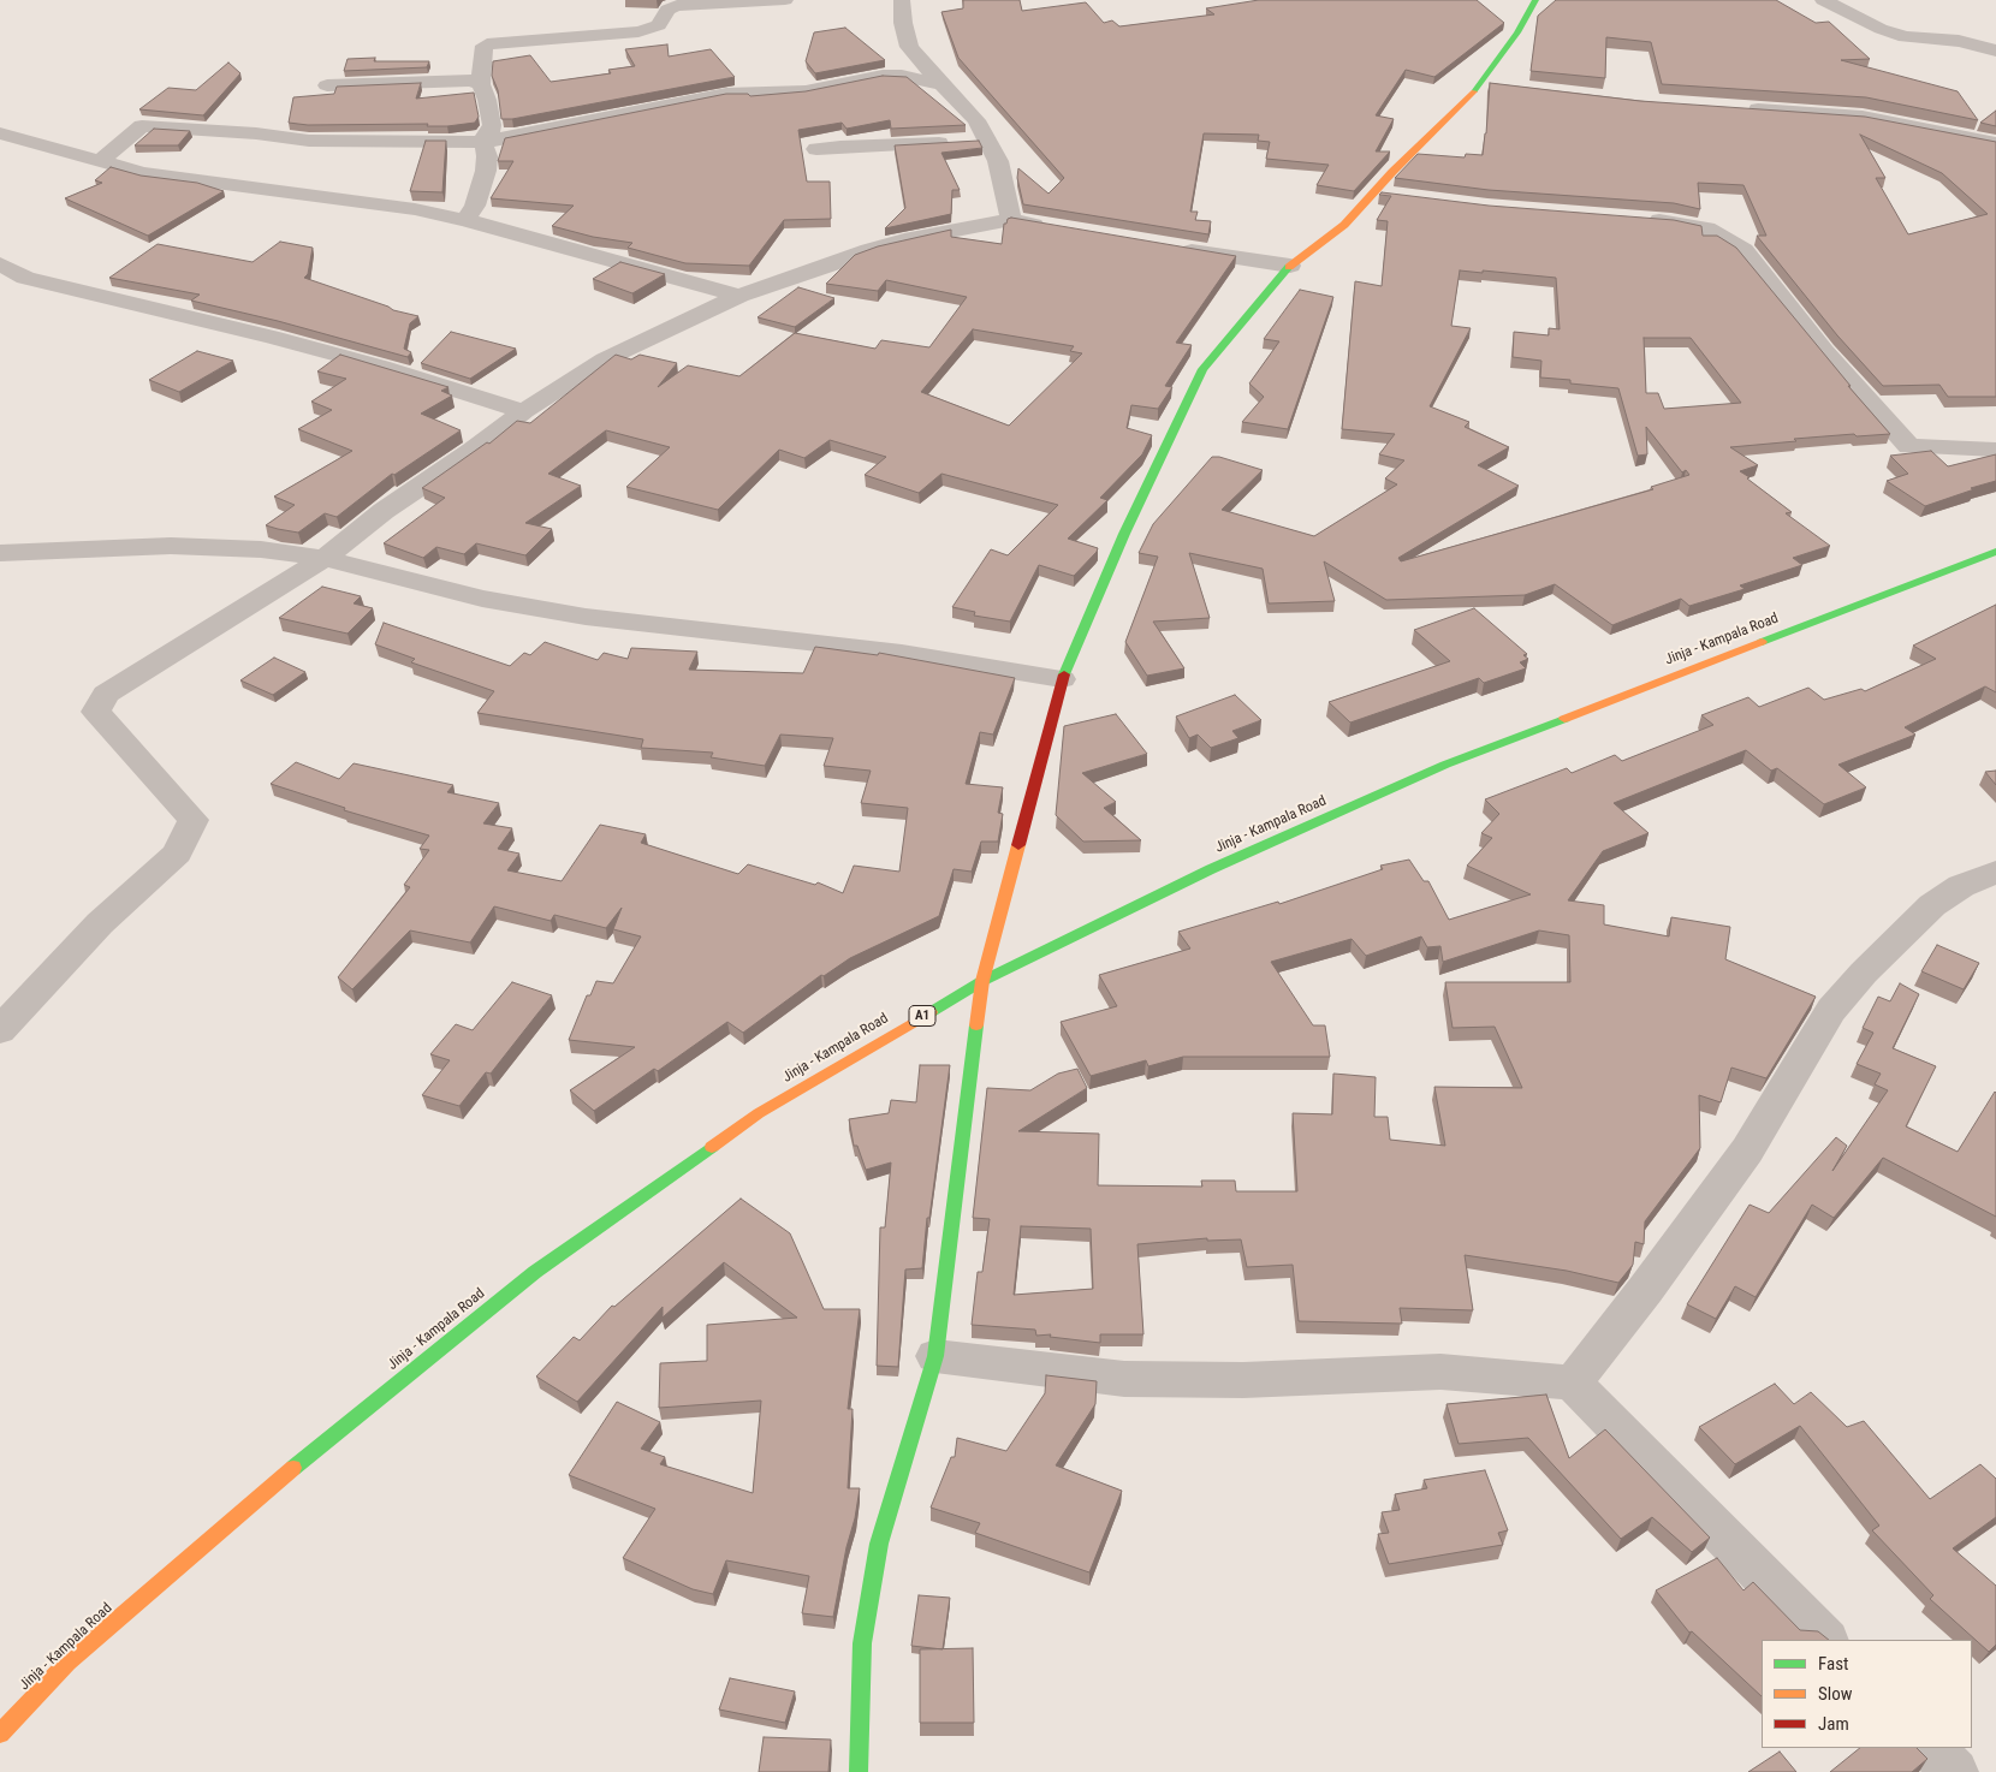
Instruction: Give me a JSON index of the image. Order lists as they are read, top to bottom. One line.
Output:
{"streets":{"main road":["Jinja - Kampala Road","A1"]},"legend":["Fast","Slow","Jam"]}
